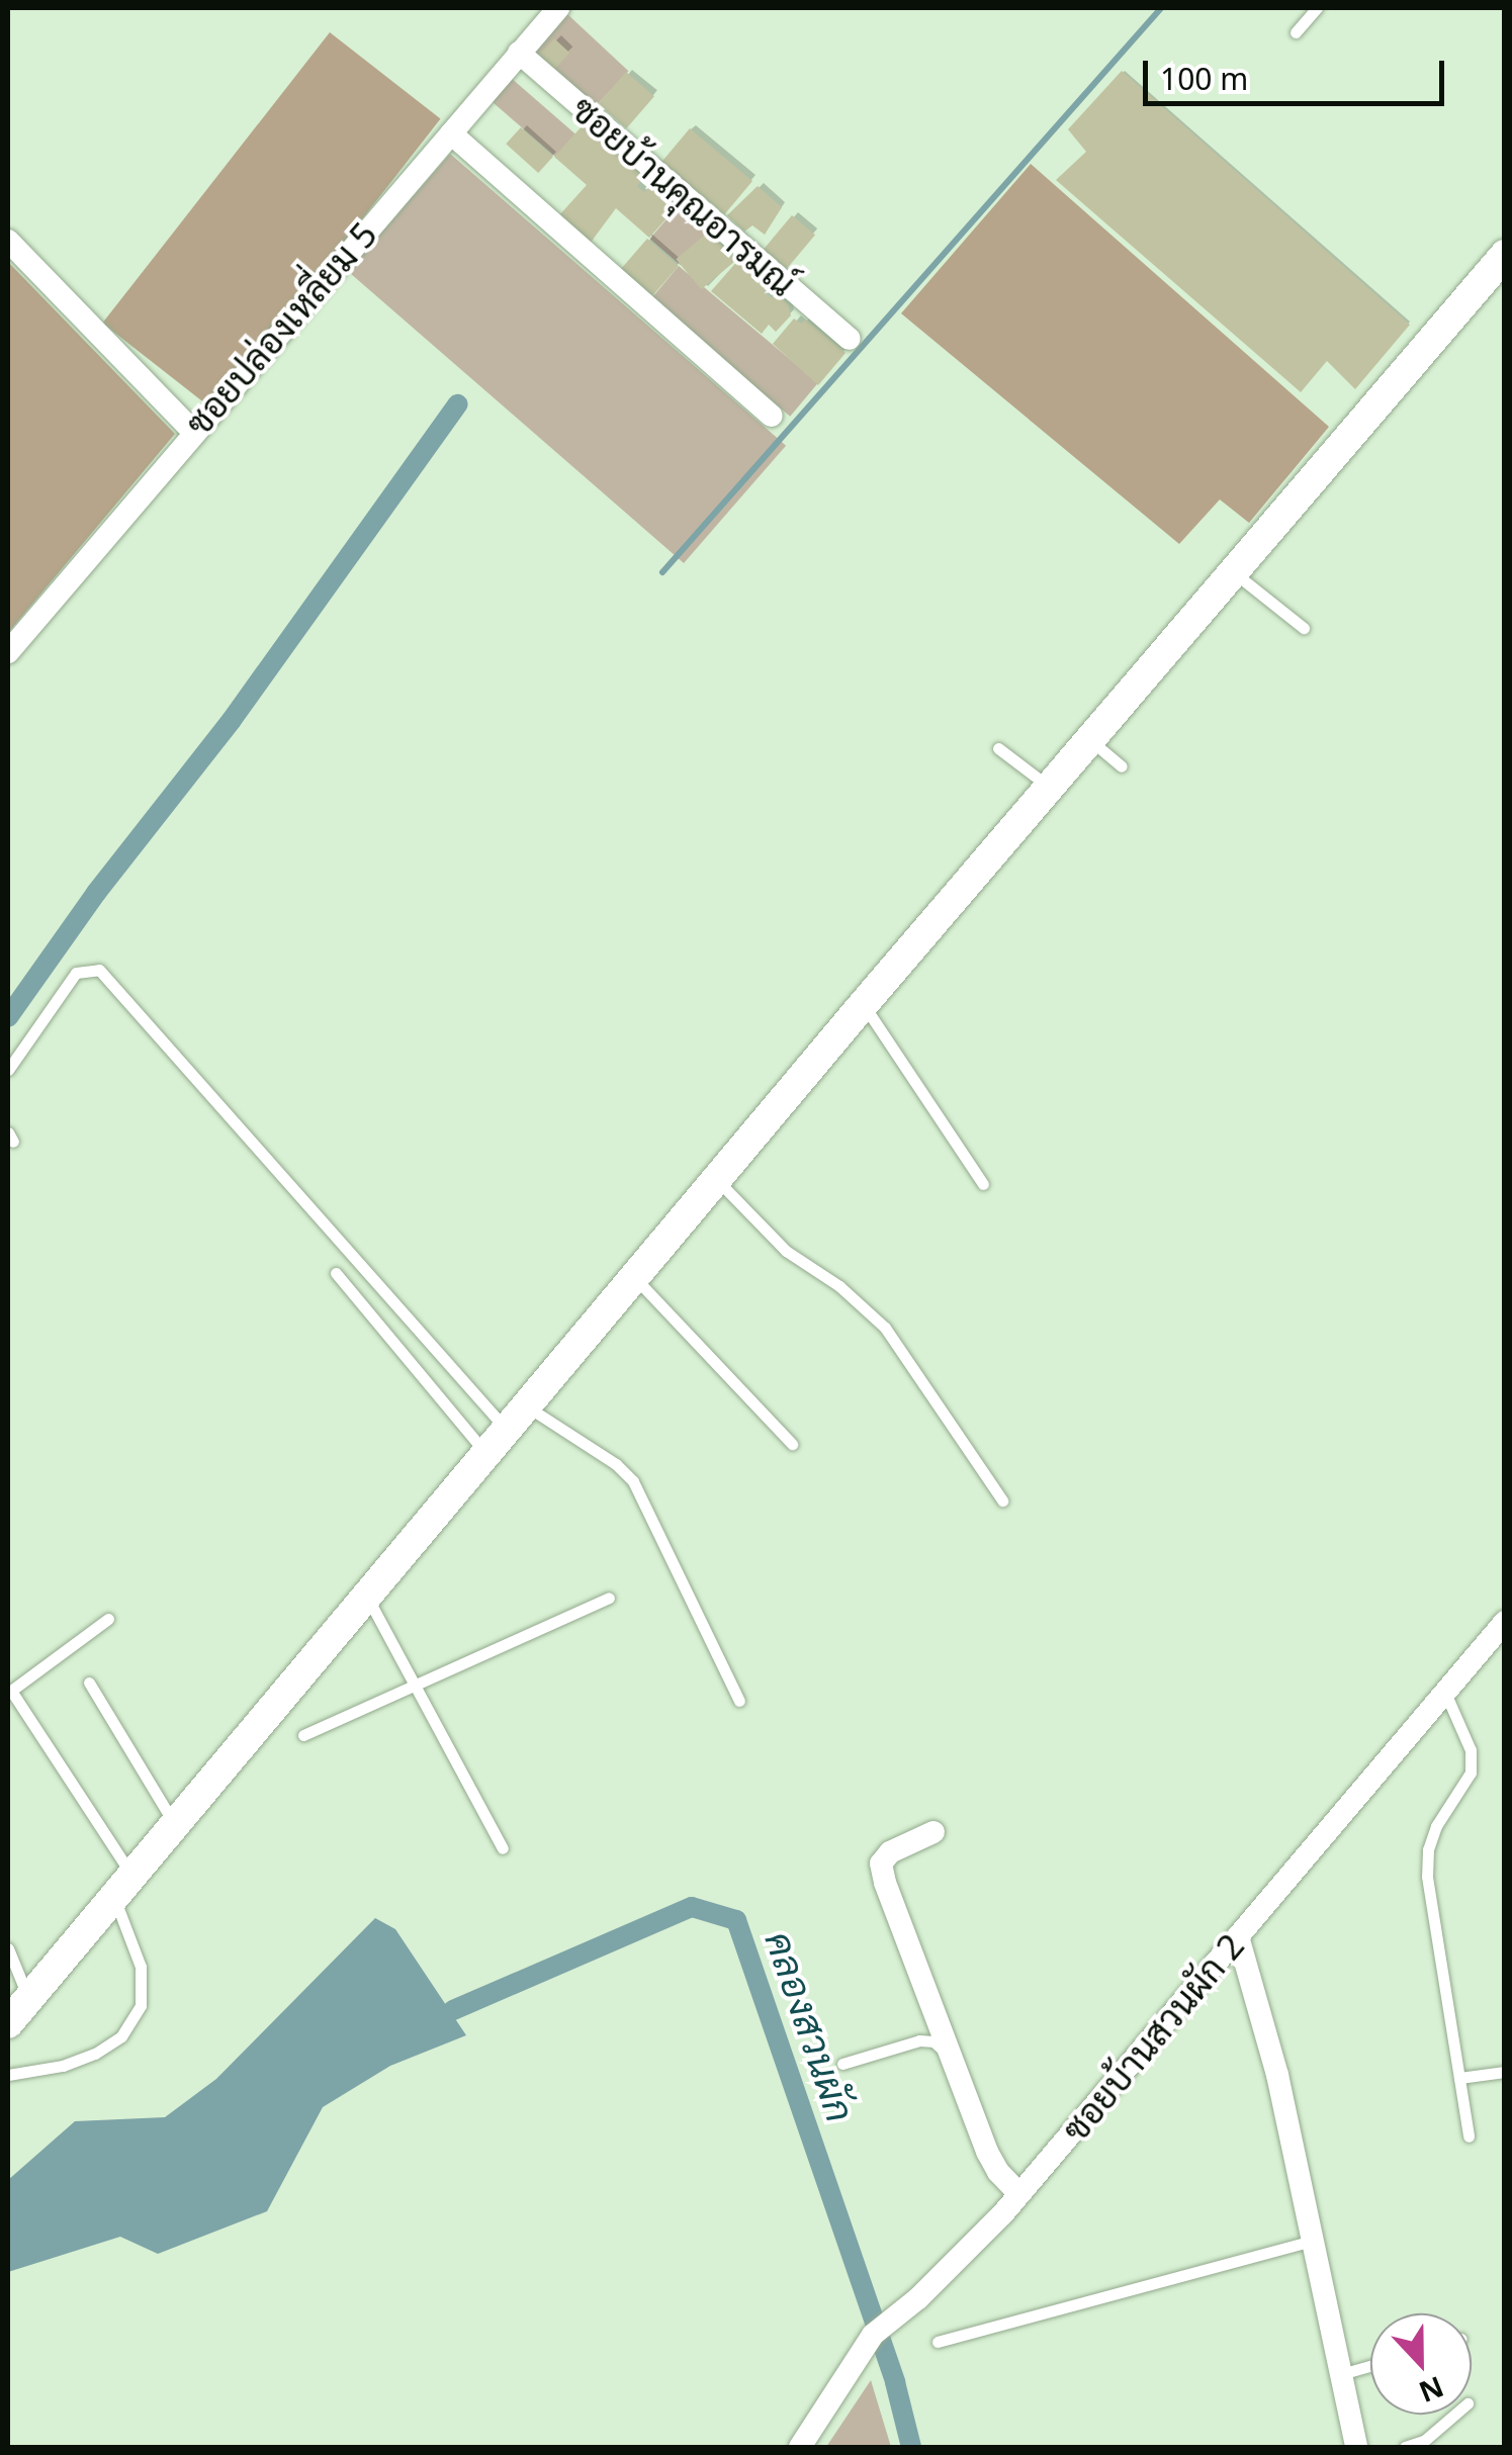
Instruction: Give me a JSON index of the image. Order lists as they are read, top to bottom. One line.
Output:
{"streets":{"street":["ซอยบ้านคุณอารมณ์","ซอยปล่องเหลี่ยม 5","ซอยบ้านสวนผัก 2"]},"crossings":[["ซอยบ้านคุณอารมณ์","ซอยปล่องเหลี่ยม 5"]],"water":["คลองสวนผัก"],"scale_bar":"100 m","north":"bottom"}
